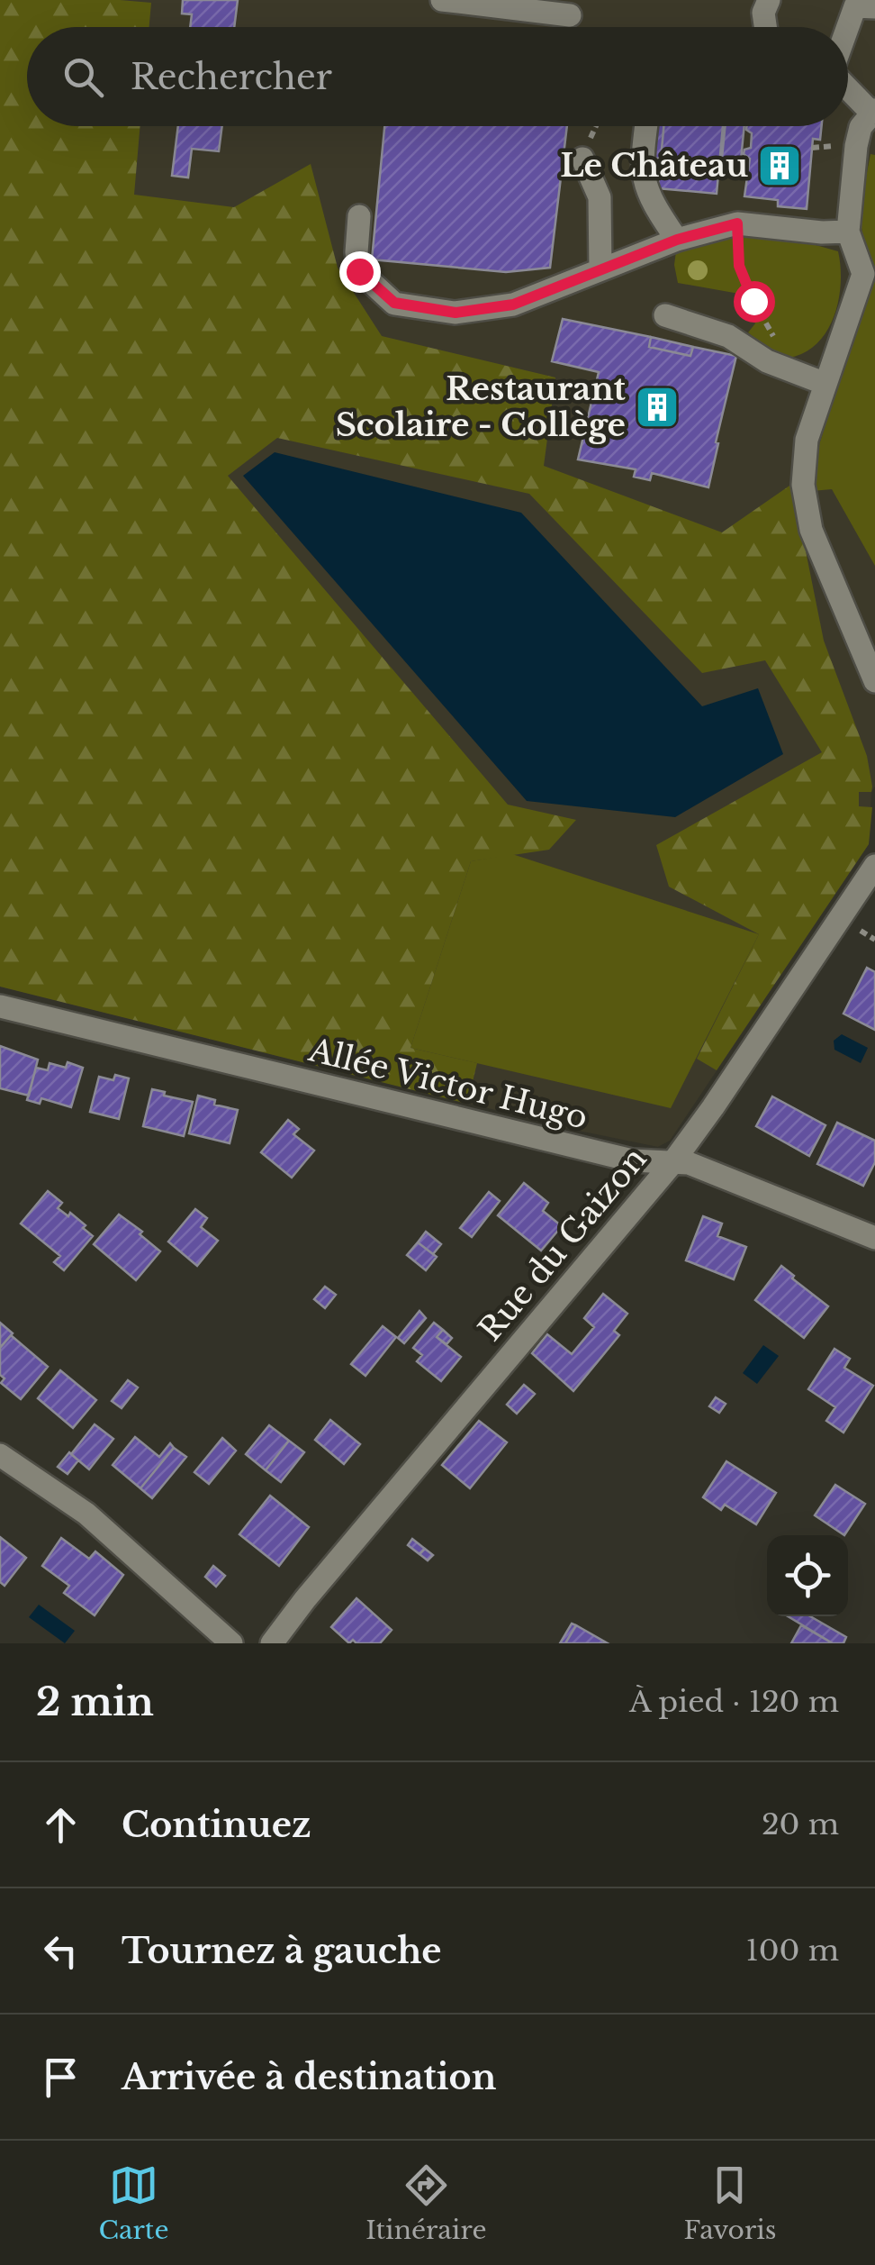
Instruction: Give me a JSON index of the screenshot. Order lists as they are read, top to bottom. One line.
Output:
{"streets":{"street":["Allée Victor Hugo","Rue du Gaizon"]},"crossings":[["Allée Victor Hugo","Rue du Gaizon"]],"places":{"building":["Le Château","Restaurant Scolaire - Collège"]},"page":{"search":"Rechercher","heading":["2 min","À pied · 120 m"],"list":[["Continuez","20 m"],["Tournez à gauche","100 m"],"Arrivée à destination"],"nav":["Carte","Itinéraire","Favoris"]}}
